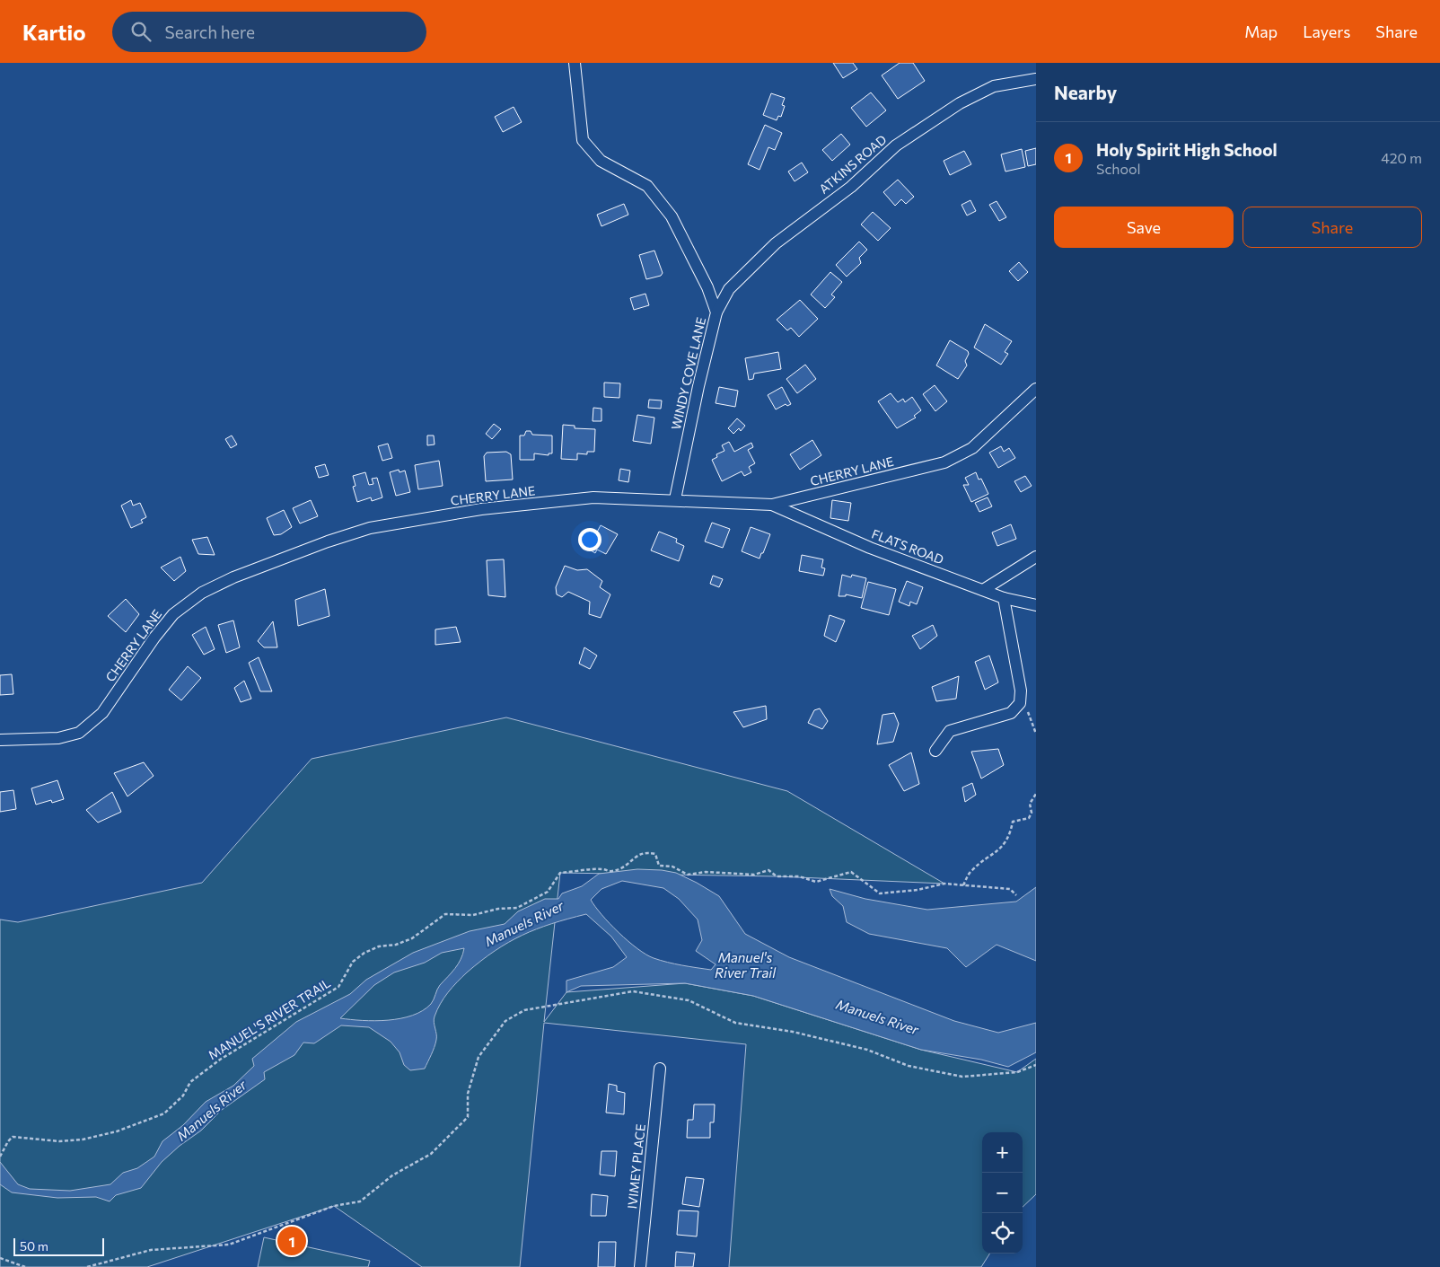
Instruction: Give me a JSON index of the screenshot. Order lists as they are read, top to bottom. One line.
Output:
{"streets":{"street":["ATKINS ROAD","WINDY COVE LANE","CHERRY LANE","FLATS ROAD","IVIMEY PLACE"],"path":["MANUEL'S RIVER TRAIL"]},"crossings":[["ATKINS ROAD","WINDY COVE LANE"],["WINDY COVE LANE","CHERRY LANE"],["CHERRY LANE","FLATS ROAD"]],"water":["Manuels River","Manuel's River Trail"],"scale_bar":"50 m","page":{"header":"Kartio","search":"Search here","nav":["Map","Layers","Share"],"heading":"Nearby","list":[{"mark":"1","name":"Holy Spirit High School","note":"School","value":"420 m"}],"buttons":["Save","Share"],"map_buttons":["+","−"],"pins":"1","scale":"50 m"}}
